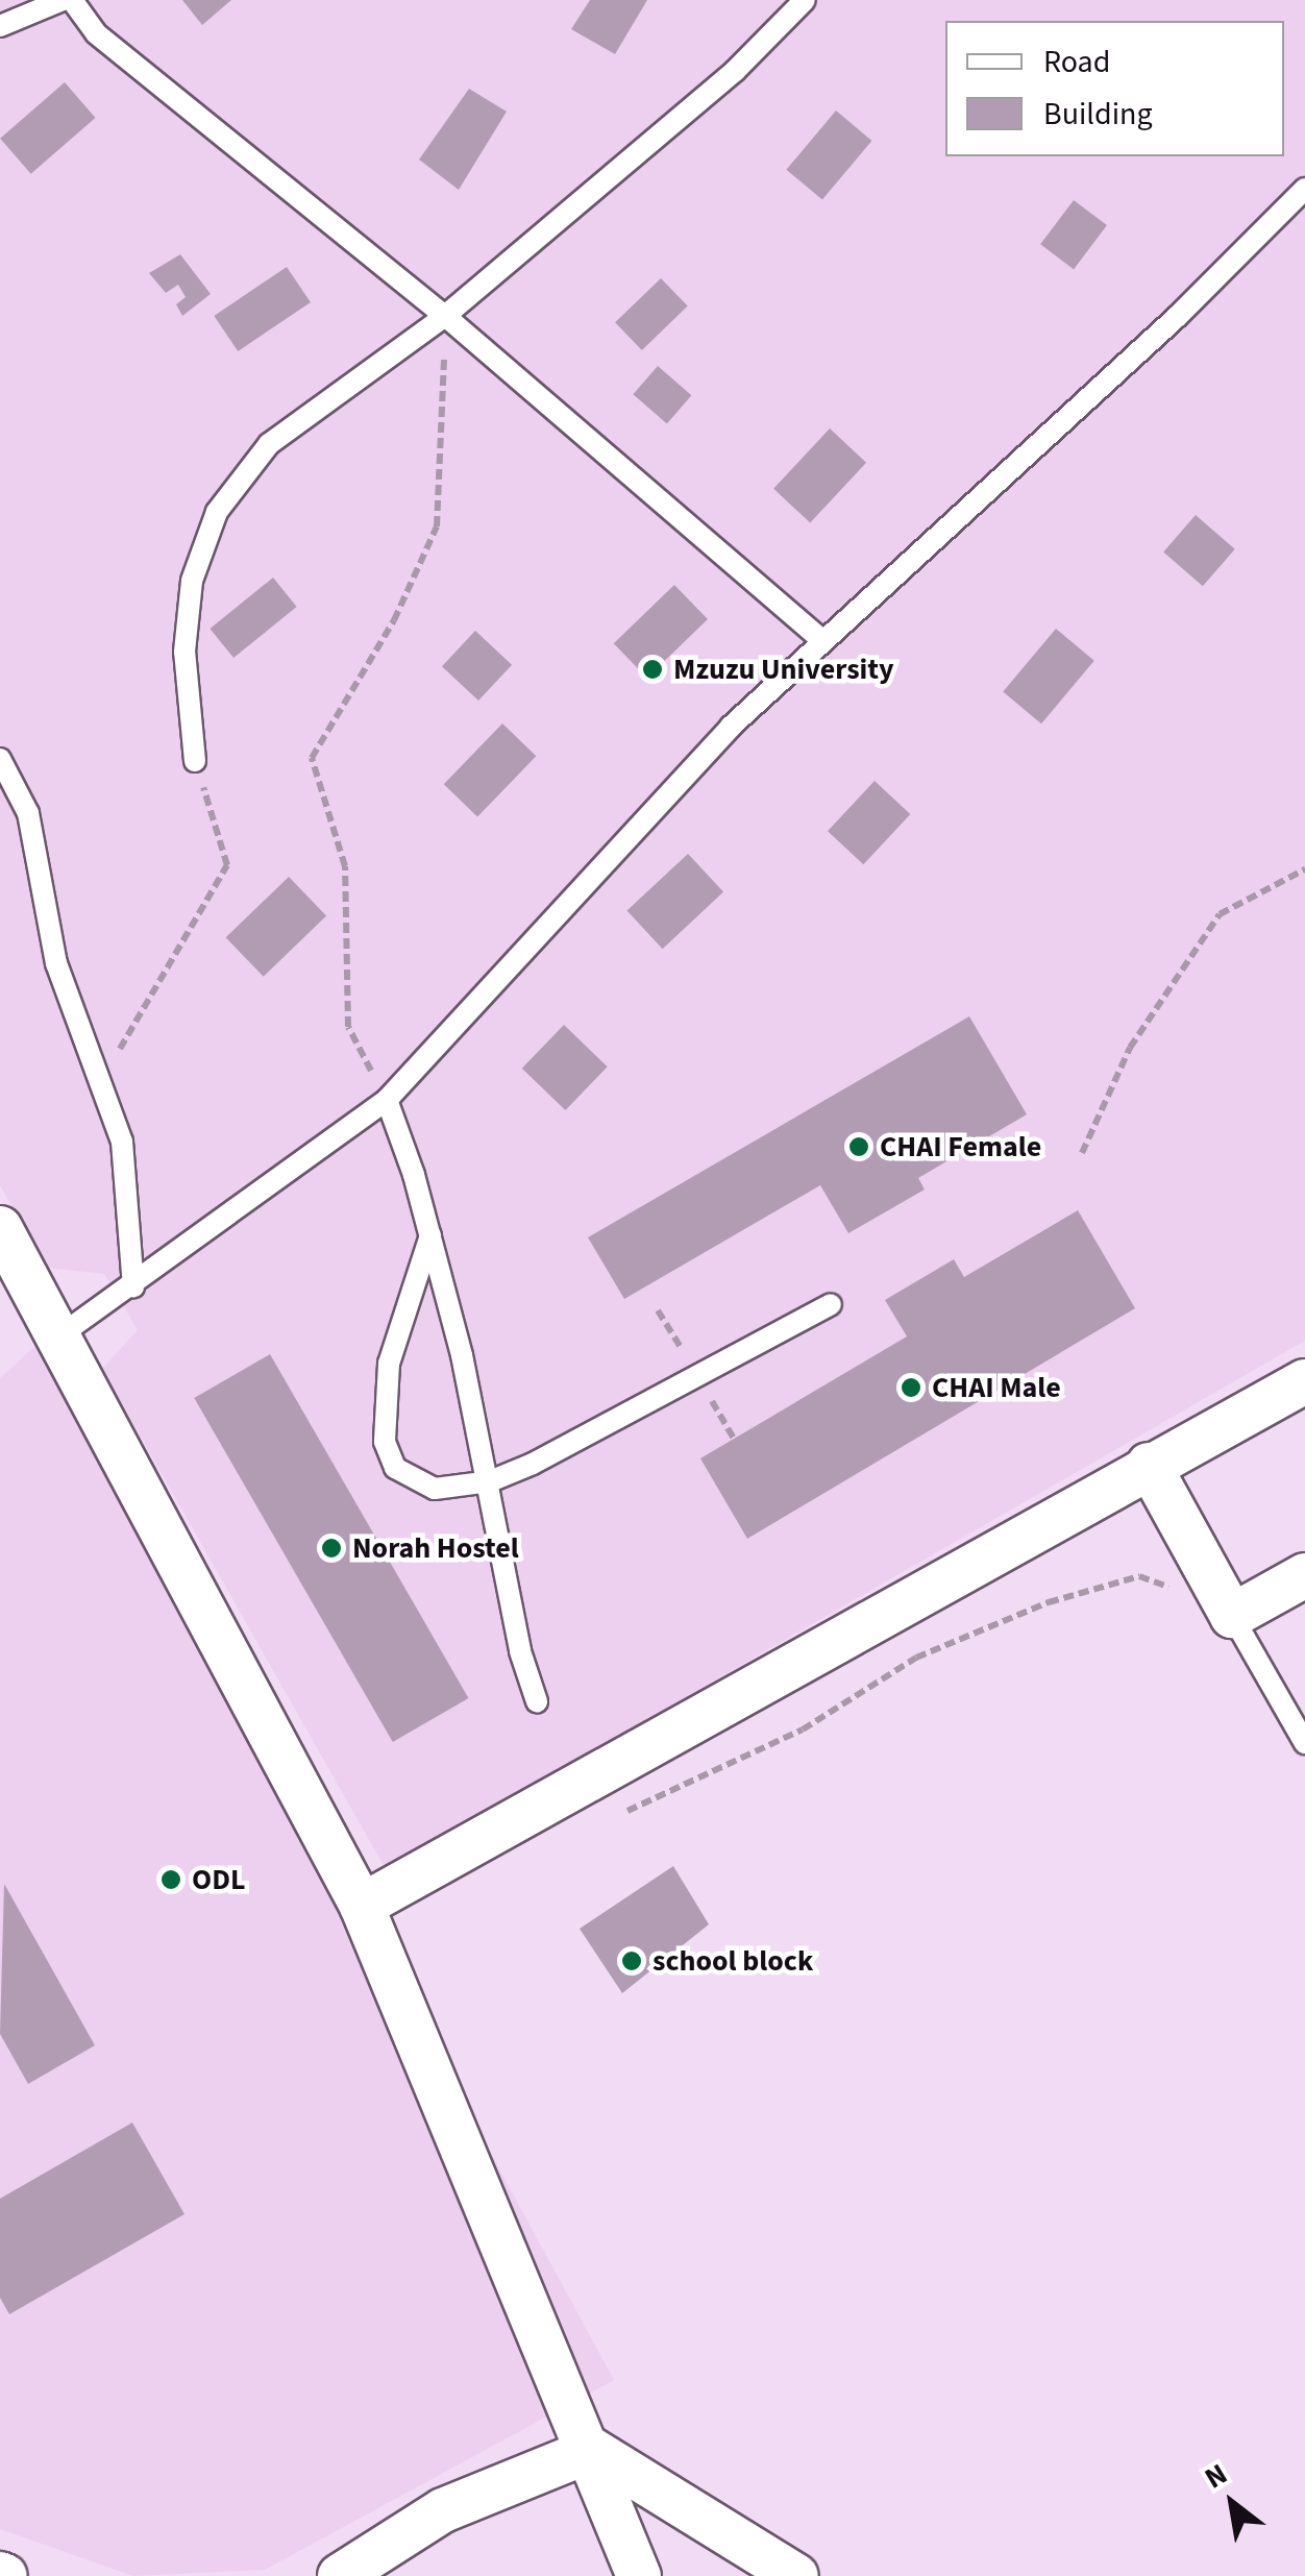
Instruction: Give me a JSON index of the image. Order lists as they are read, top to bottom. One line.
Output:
{"places":["Mzuzu University","CHAI Female","CHAI Male","Norah Hostel","ODL","school block"],"legend":["Road","Building"],"north":"top left"}
